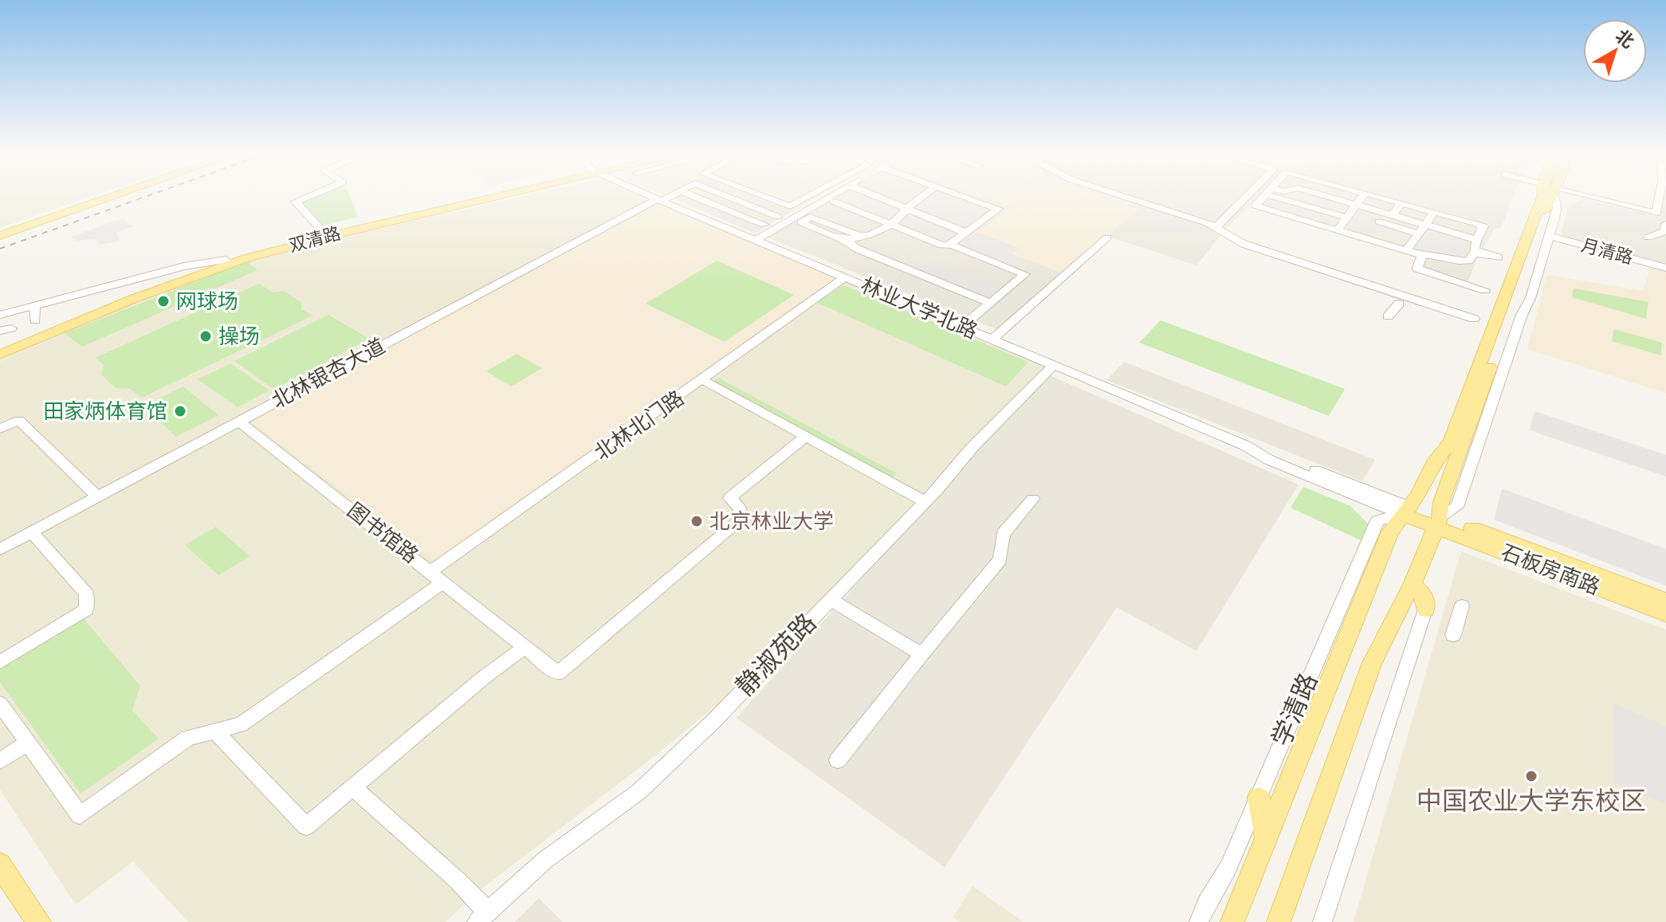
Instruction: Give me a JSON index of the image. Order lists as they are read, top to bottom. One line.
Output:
{"streets":{"main road":["双清路","石板房南路","学清路"],"street":["月清路","林业大学北路","北林银杏大道","北林北门路","图书馆路","静淑苑路"]},"crossings":[["月清路","学清路"],["林业大学北路","北林银杏大道"],["林业大学北路","北林北门路"],["林业大学北路","静淑苑路"],["林业大学北路","学清路"],["北林银杏大道","图书馆路"],["北林北门路","图书馆路"],["石板房南路","学清路"]],"places":["网球场","操场","田家炳体育馆","北京林业大学","中国农业大学东校区"],"north":"top right"}
